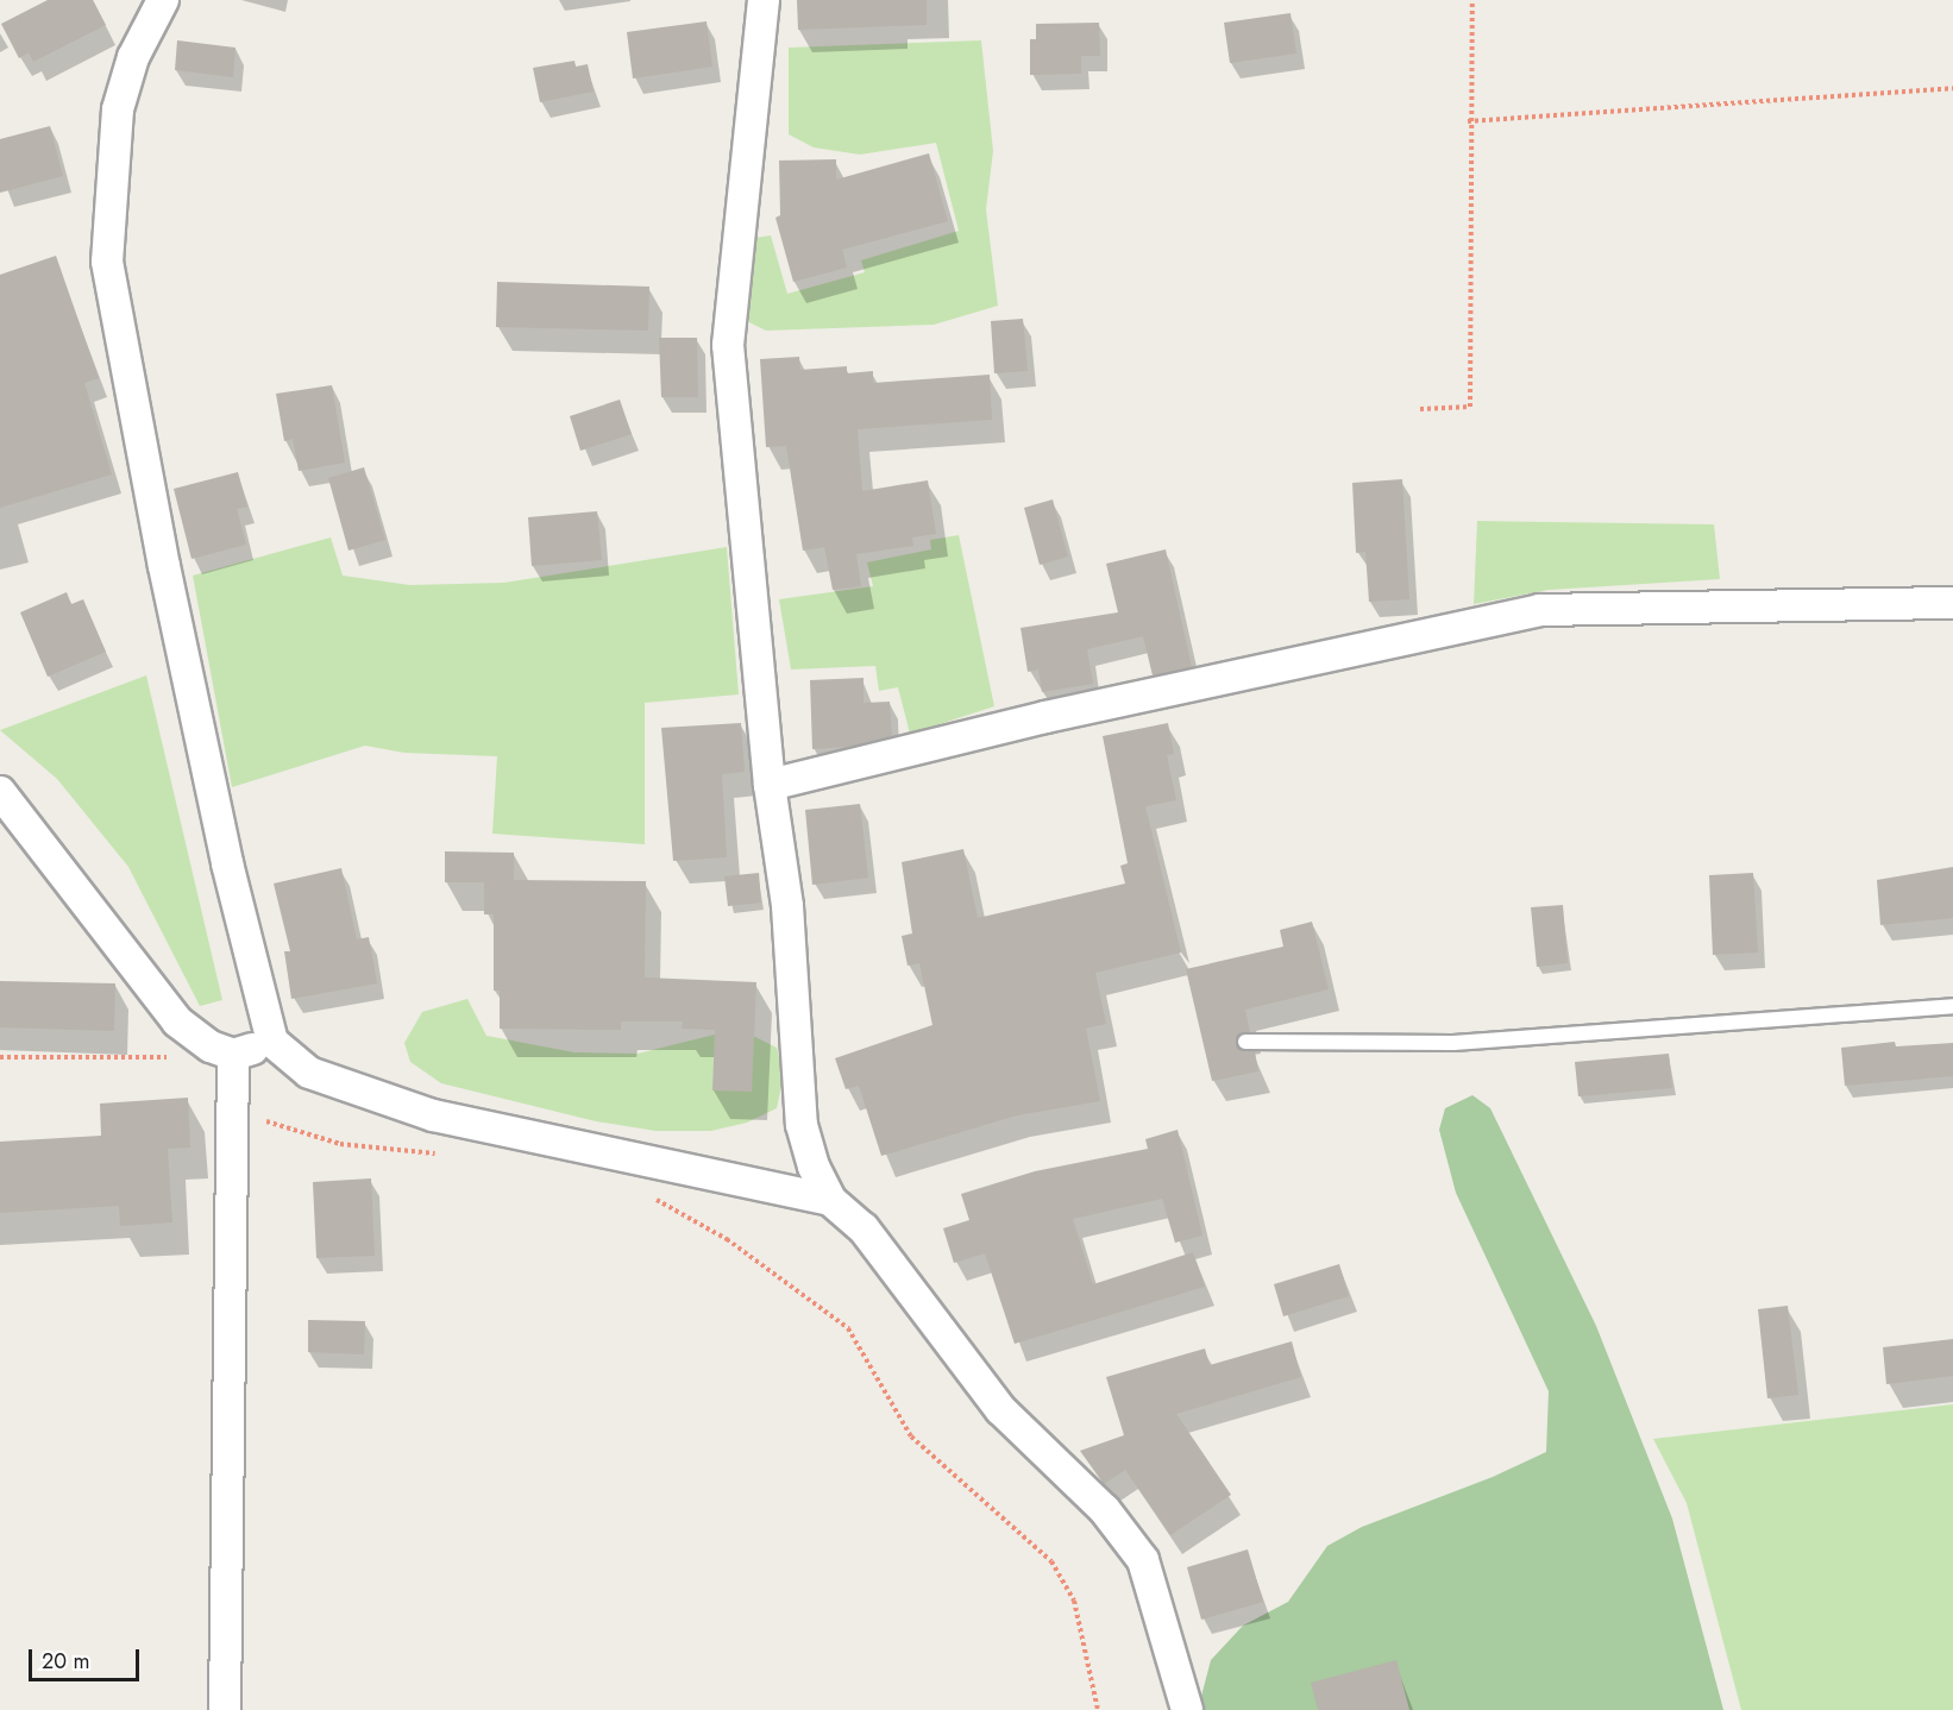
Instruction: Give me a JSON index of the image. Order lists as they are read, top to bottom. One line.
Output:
{"scale_bar":"20 m"}
